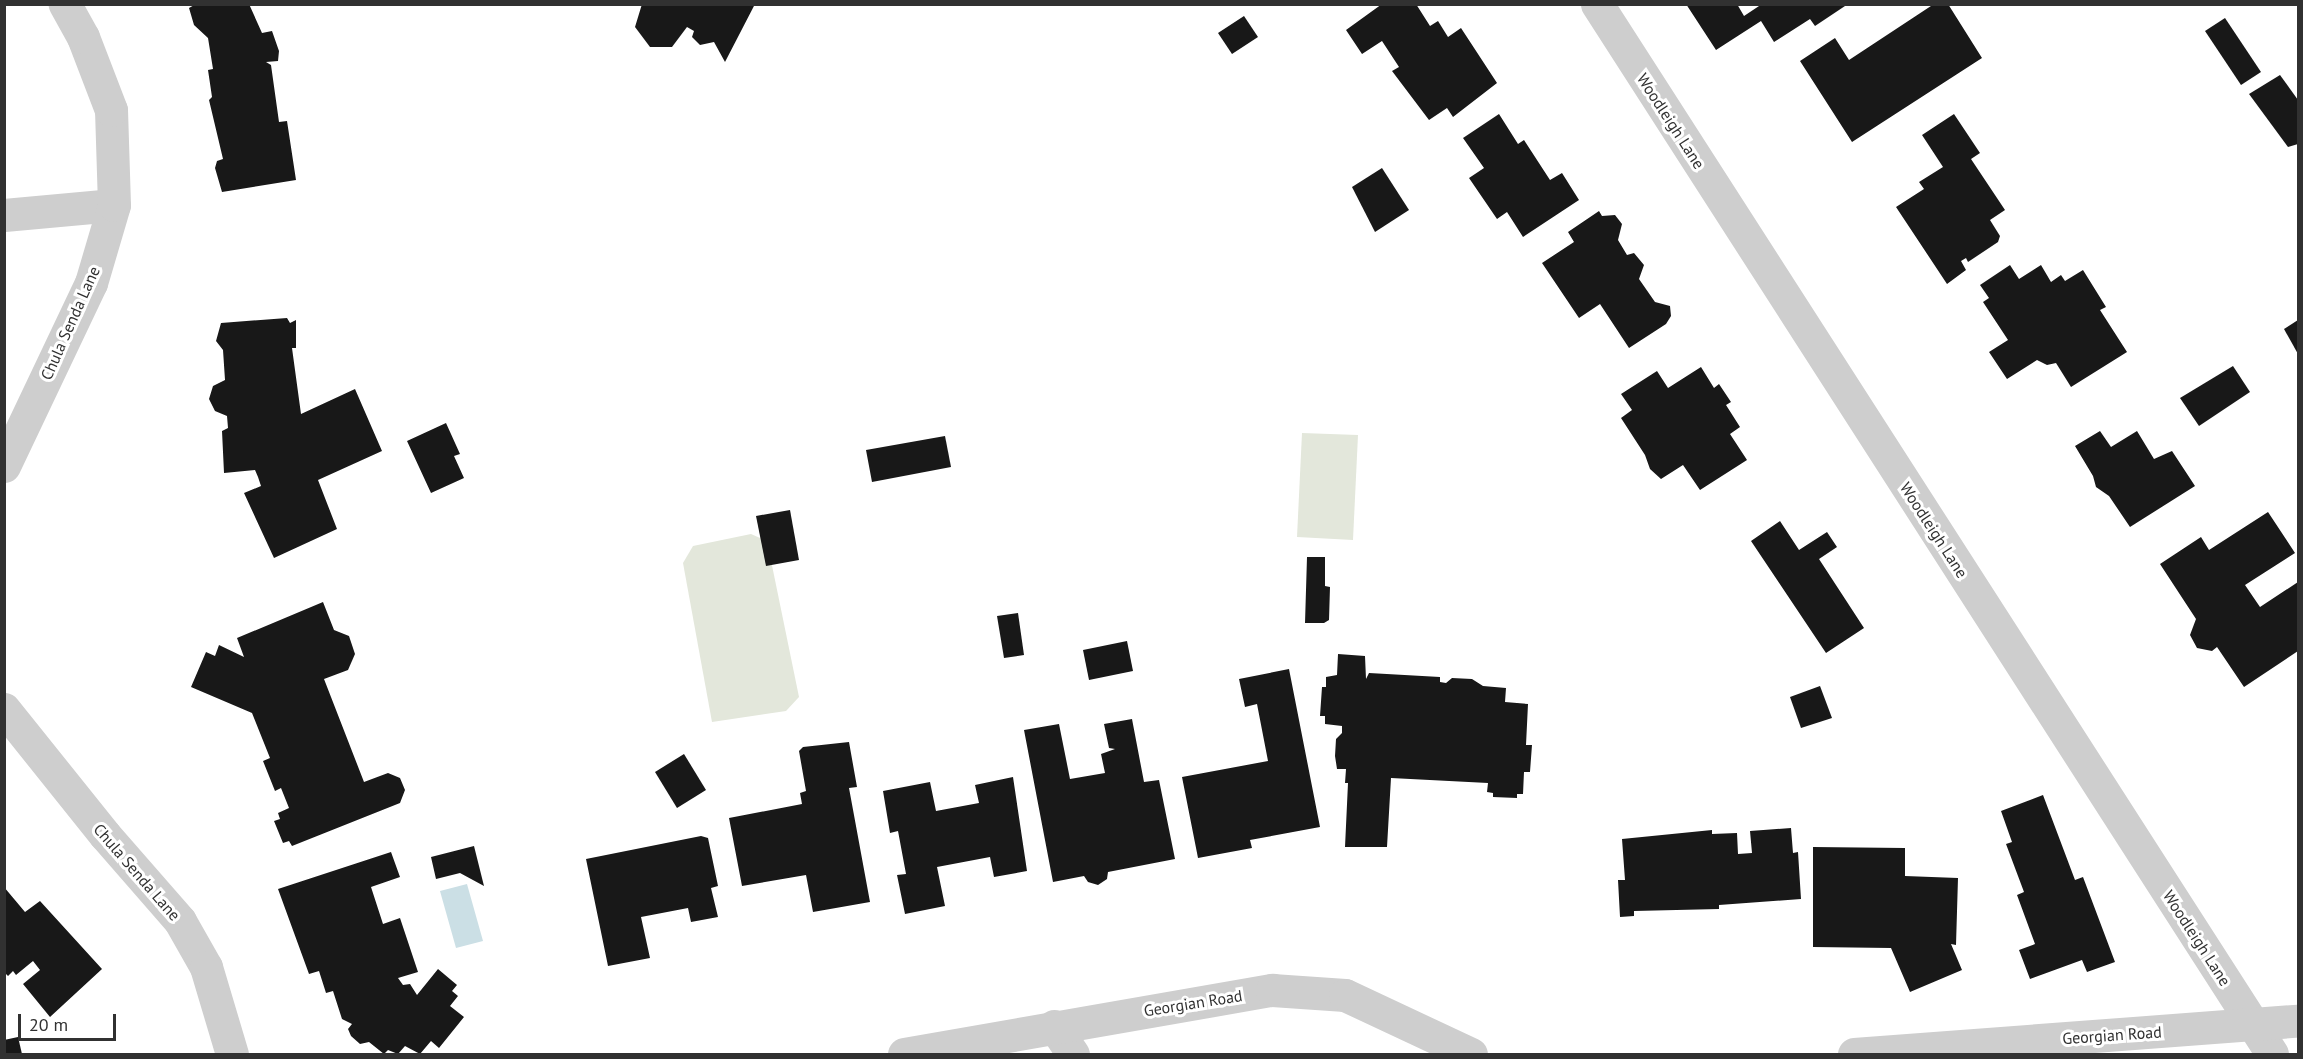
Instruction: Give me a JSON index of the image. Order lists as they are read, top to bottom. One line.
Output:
{"streets":{"street":["Woodleigh Lane","Chula Senda Lane","Georgian Road"]},"crossings":[["Woodleigh Lane","Georgian Road"]],"scale_bar":"20 m"}
